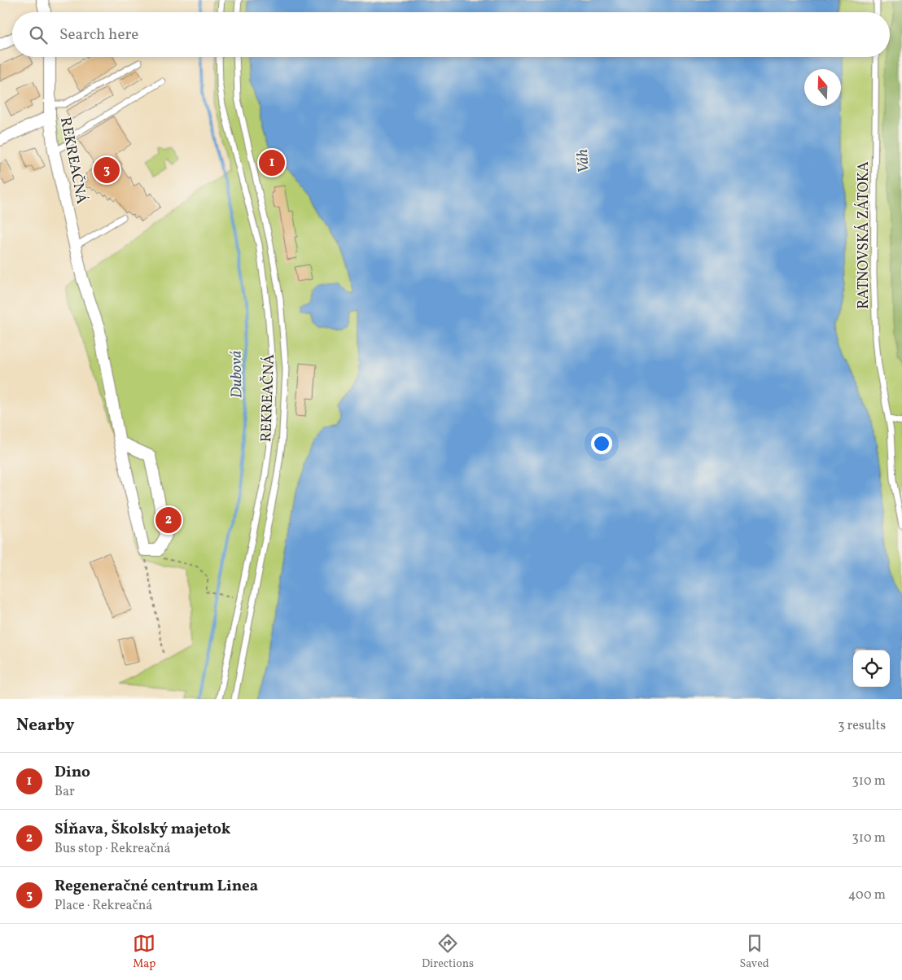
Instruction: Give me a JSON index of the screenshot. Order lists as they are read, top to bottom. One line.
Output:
{"streets":{"street":["REKREAČNÁ"],"lane":["RATNOVSKÁ ZÁTOKA"]},"water":["Váh","Dubová"],"north":"top","page":{"search":"Search here","pins":["1","3","2"],"heading":["Nearby","3 results"],"list":[{"mark":"1","name":"Dino","note":"Bar","value":"310 m"},{"mark":"2","name":"Sĺňava, Školský majetok","note":"Bus stop · Rekreačná","value":"310 m"},{"mark":"3","name":"Regeneračné centrum Linea","note":"Place · Rekreačná","value":"400 m"}],"nav":["Map","Directions","Saved"]}}
